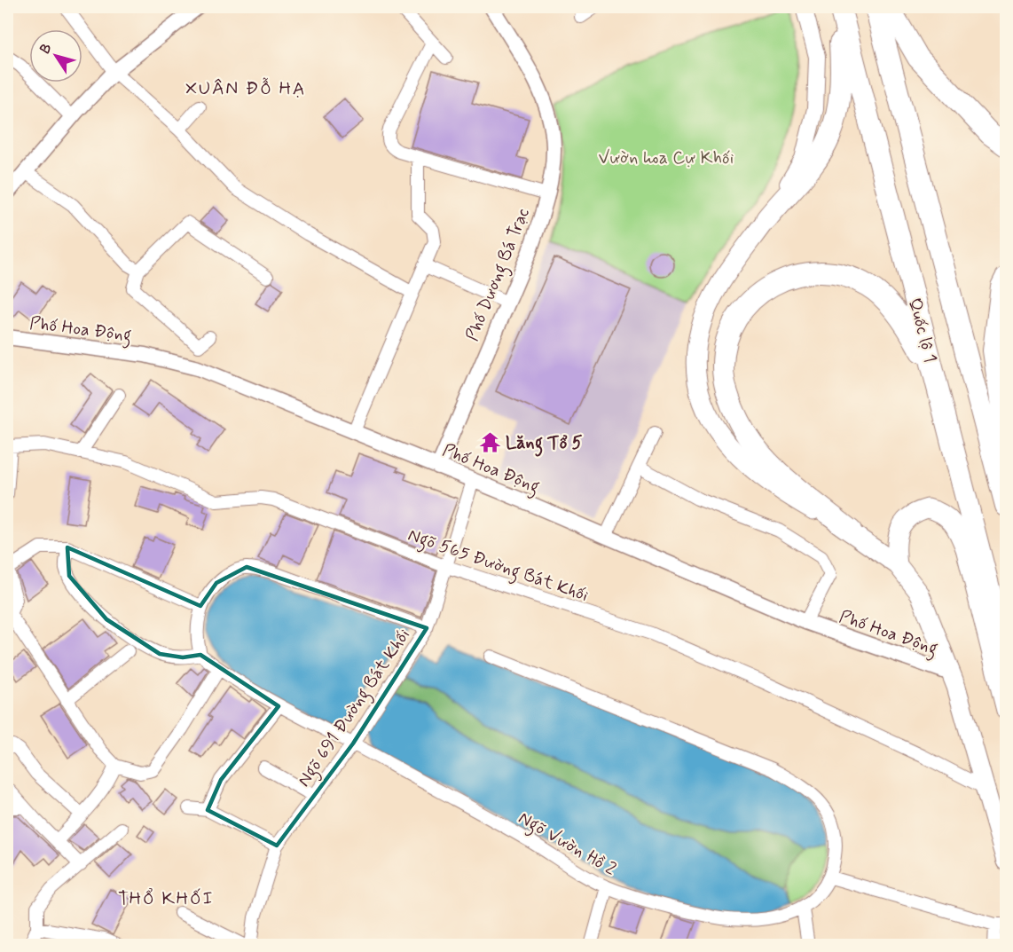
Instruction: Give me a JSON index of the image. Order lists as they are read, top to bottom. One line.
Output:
{"streets":{"highway":["Quốc lộ 1"],"street":["Phố Dương Bá Trạc","Phố Hoa Động","Ngõ 565 Đường Bát Khối","Ngõ 691 Đường Bát Khối","Ngõ Vườn Hồ 2"]},"crossings":[["Phố Dương Bá Trạc","Phố Hoa Động"],["Phố Hoa Động","Ngõ 691 Đường Bát Khối"],["Ngõ 565 Đường Bát Khối","Ngõ 691 Đường Bát Khối"],["Ngõ 691 Đường Bát Khối","Ngõ Vườn Hồ 2"]],"districts":["XUÂN ĐỖ HẠ","THỔ KHỐI"],"parks":["Vườn hoa Cự Khối"],"places":{"temple":["Lăng Tổ 5"]},"north":"top left"}
